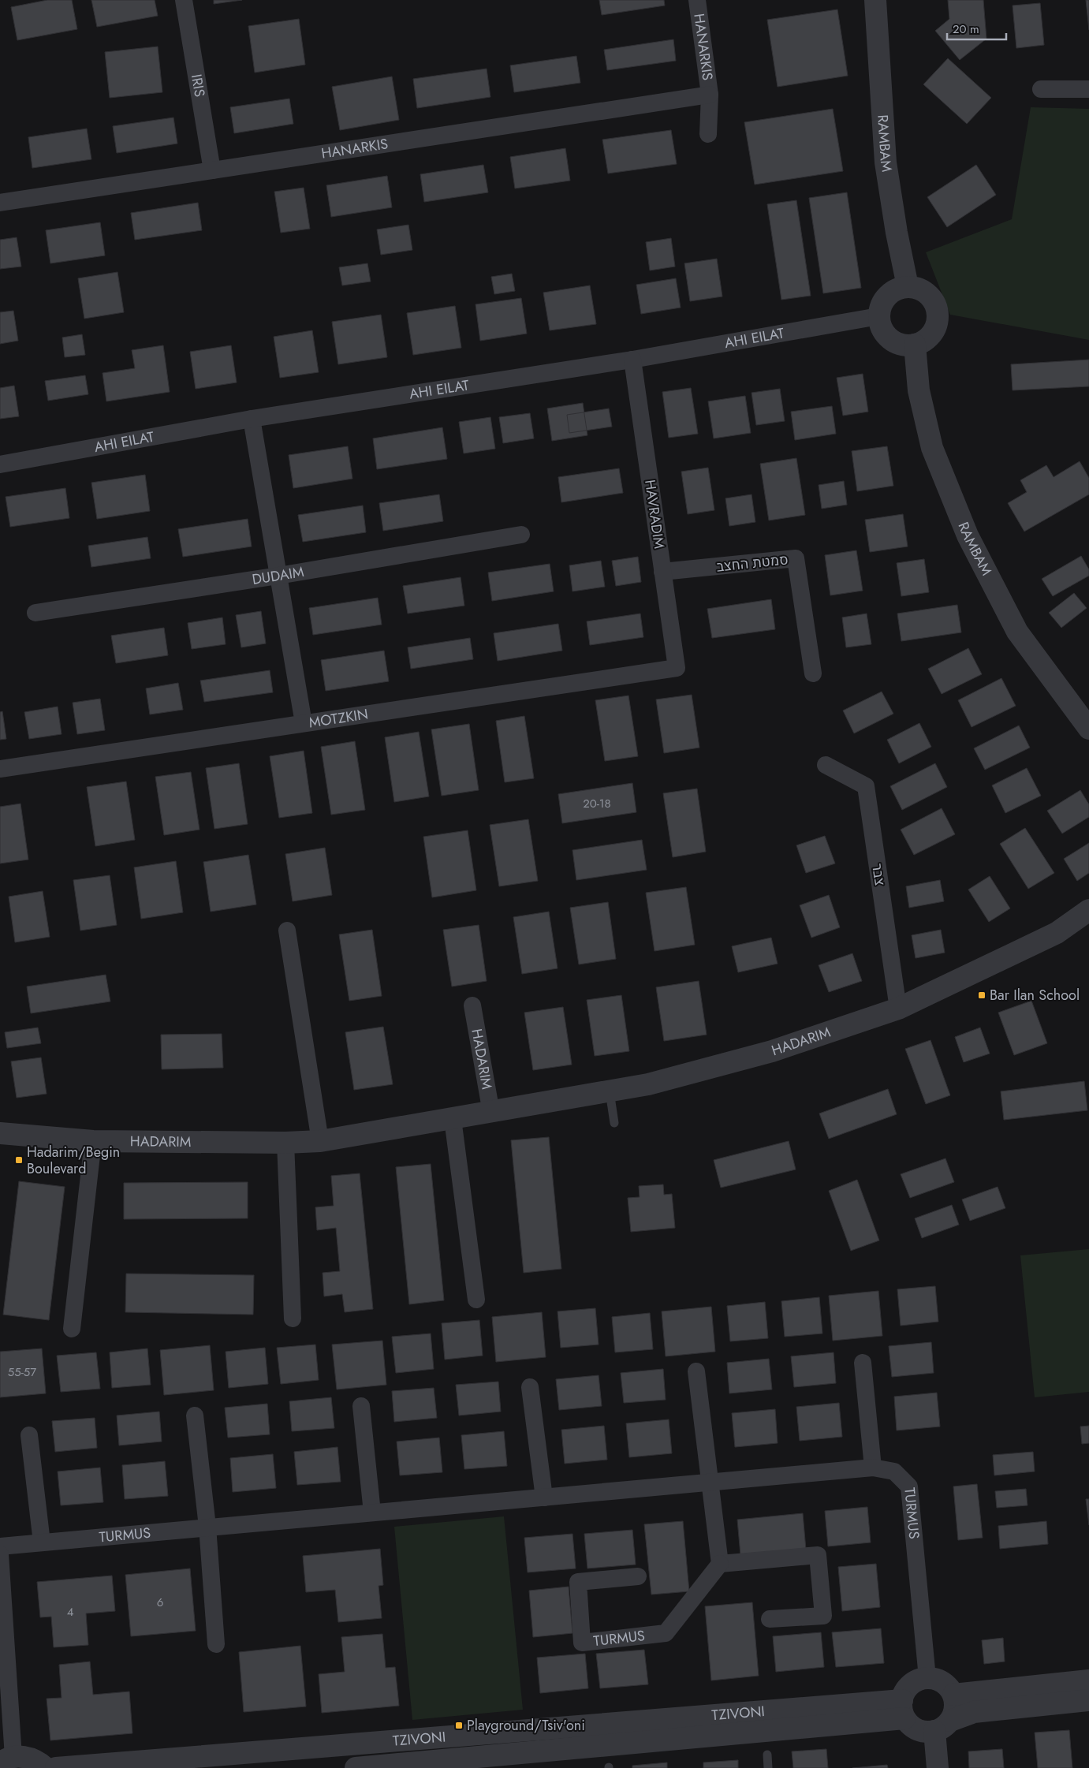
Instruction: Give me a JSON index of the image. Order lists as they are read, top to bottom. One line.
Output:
{"streets":{"street":["HANARKIS","IRIS","RAMBAM","AHI EILAT","HAVRADIM","סמטת החצב","DUDAIM","MOTZKIN","צבר","HADARIM","TURMUS","TZIVONI"]},"crossings":[["HANARKIS","IRIS"],["RAMBAM","AHI EILAT"],["AHI EILAT","HAVRADIM"],["HAVRADIM","סמטת החצב"],["HAVRADIM","MOTZKIN"],["צבר","HADARIM"],["TURMUS","TZIVONI"]],"places":{"transit":["Bar Ilan School","Hadarim/Begin Boulevard","Playground/Tsiv'oni"]},"house_numbers":["20-18","55-57","6","4"],"scale_bar":"20 m"}
